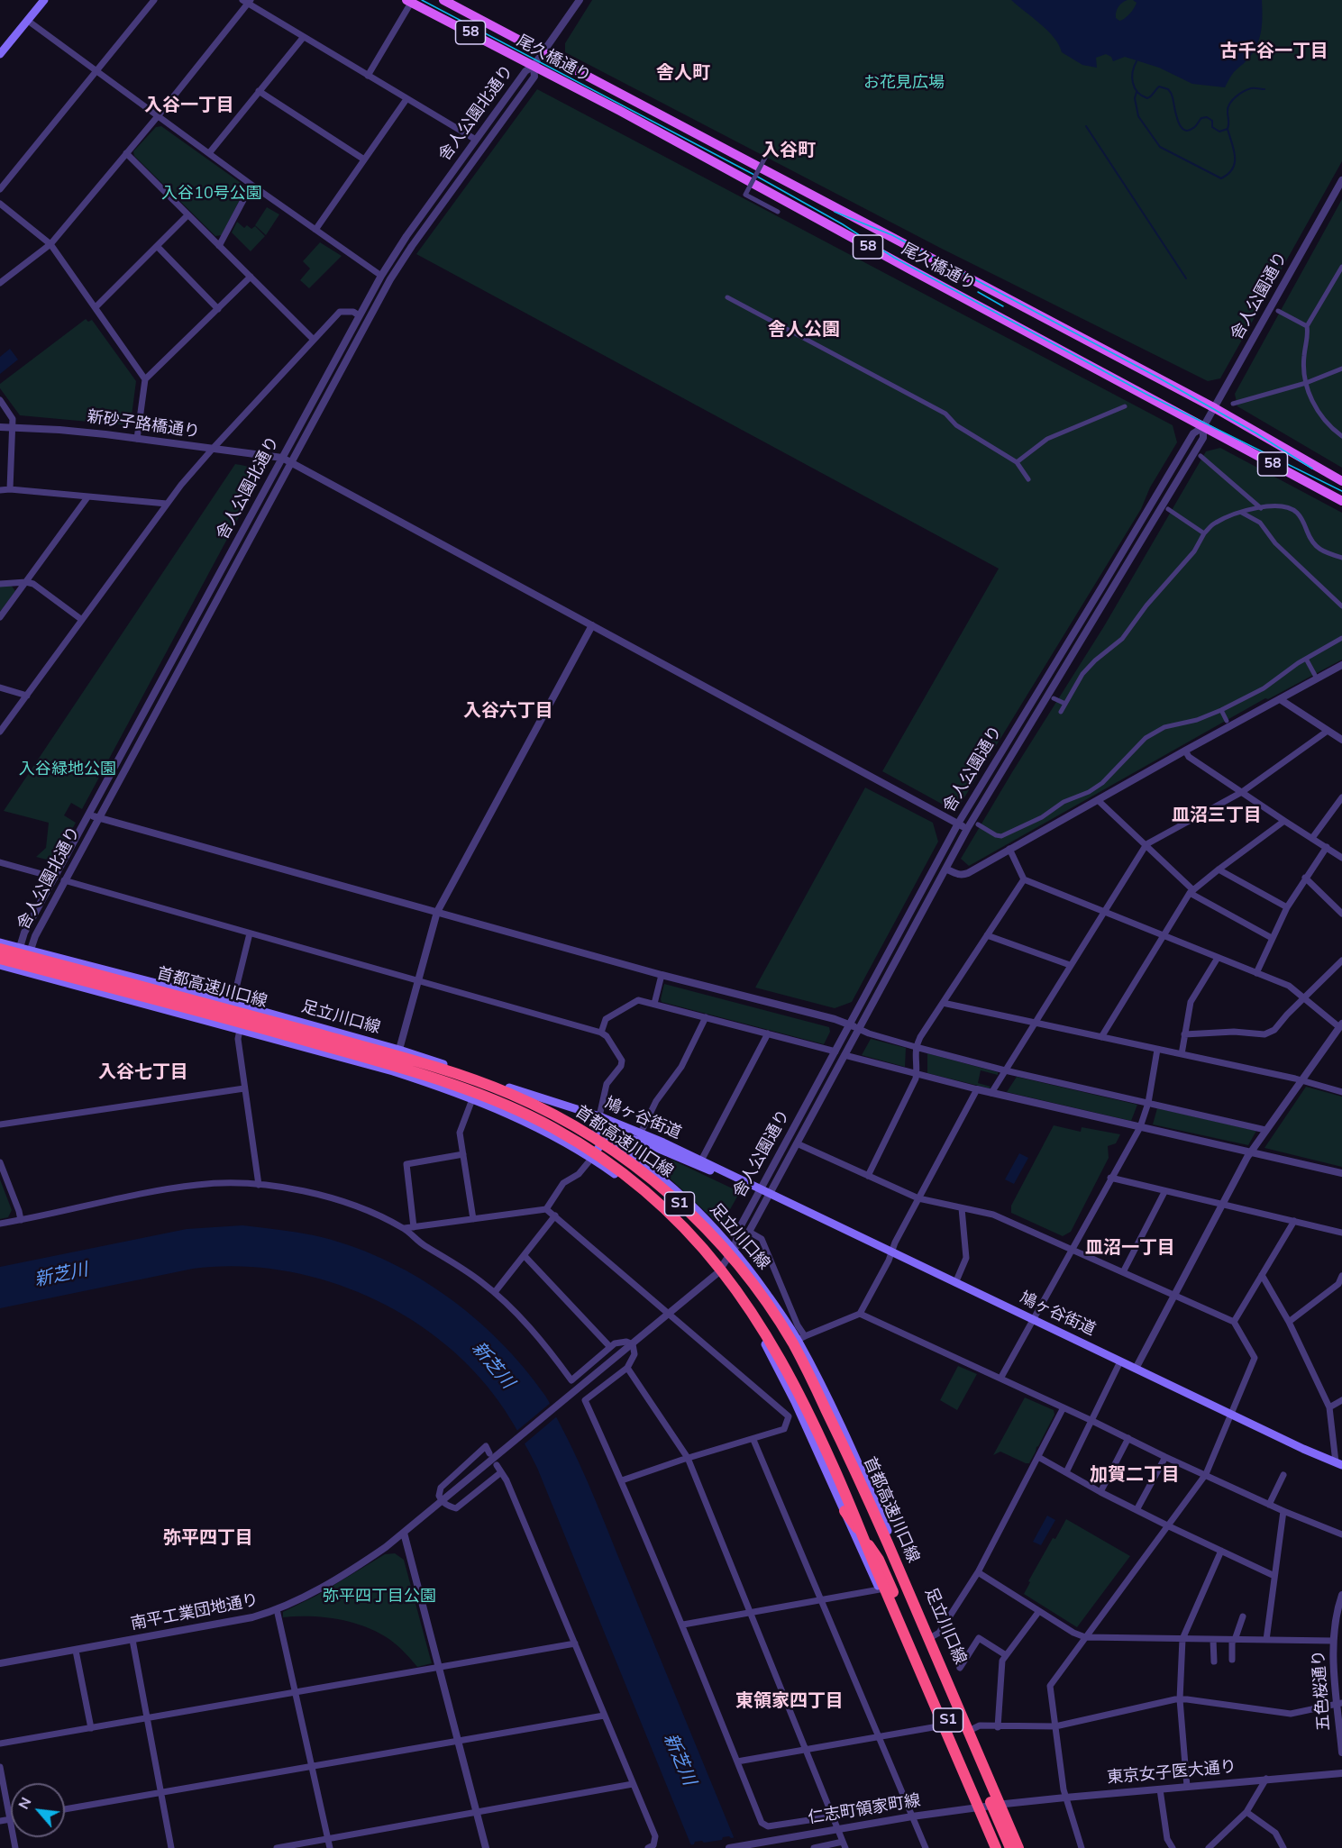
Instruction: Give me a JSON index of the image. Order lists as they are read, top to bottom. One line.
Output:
{"streets":{"highway":["首都高速川口線","S1"],"main road":["58","尾久橋通り","足立川口線","鳩ヶ谷街道"],"street":["舎人公園北通り","舎人公園通り","新砂子路橋通り","南平工業団地通り","五色桜通り","東京女子医大通り","仁志町領家町線"]},"crossings":[["尾久橋通り","舎人公園北通り"],["尾久橋通り","舎人公園通り"],["舎人公園北通り","新砂子路橋通り"],["舎人公園北通り","足立川口線"],["舎人公園通り","足立川口線"],["舎人公園通り","鳩ヶ谷街道"],["足立川口線","鳩ヶ谷街道"],["足立川口線","東京女子医大通り"],["足立川口線","仁志町領家町線"],["東京女子医大通り","仁志町領家町線"]],"districts":["古千谷一丁目","舎人町","入谷一丁目","入谷町","舎人公園","入谷六丁目","皿沼三丁目","入谷七丁目","皿沼一丁目","加賀二丁目","弥平四丁目","東領家四丁目"],"water":["新芝川"],"parks":["お花見広場","入谷10号公園","入谷緑地公園","弥平四丁目公園"],"north":"top left"}
